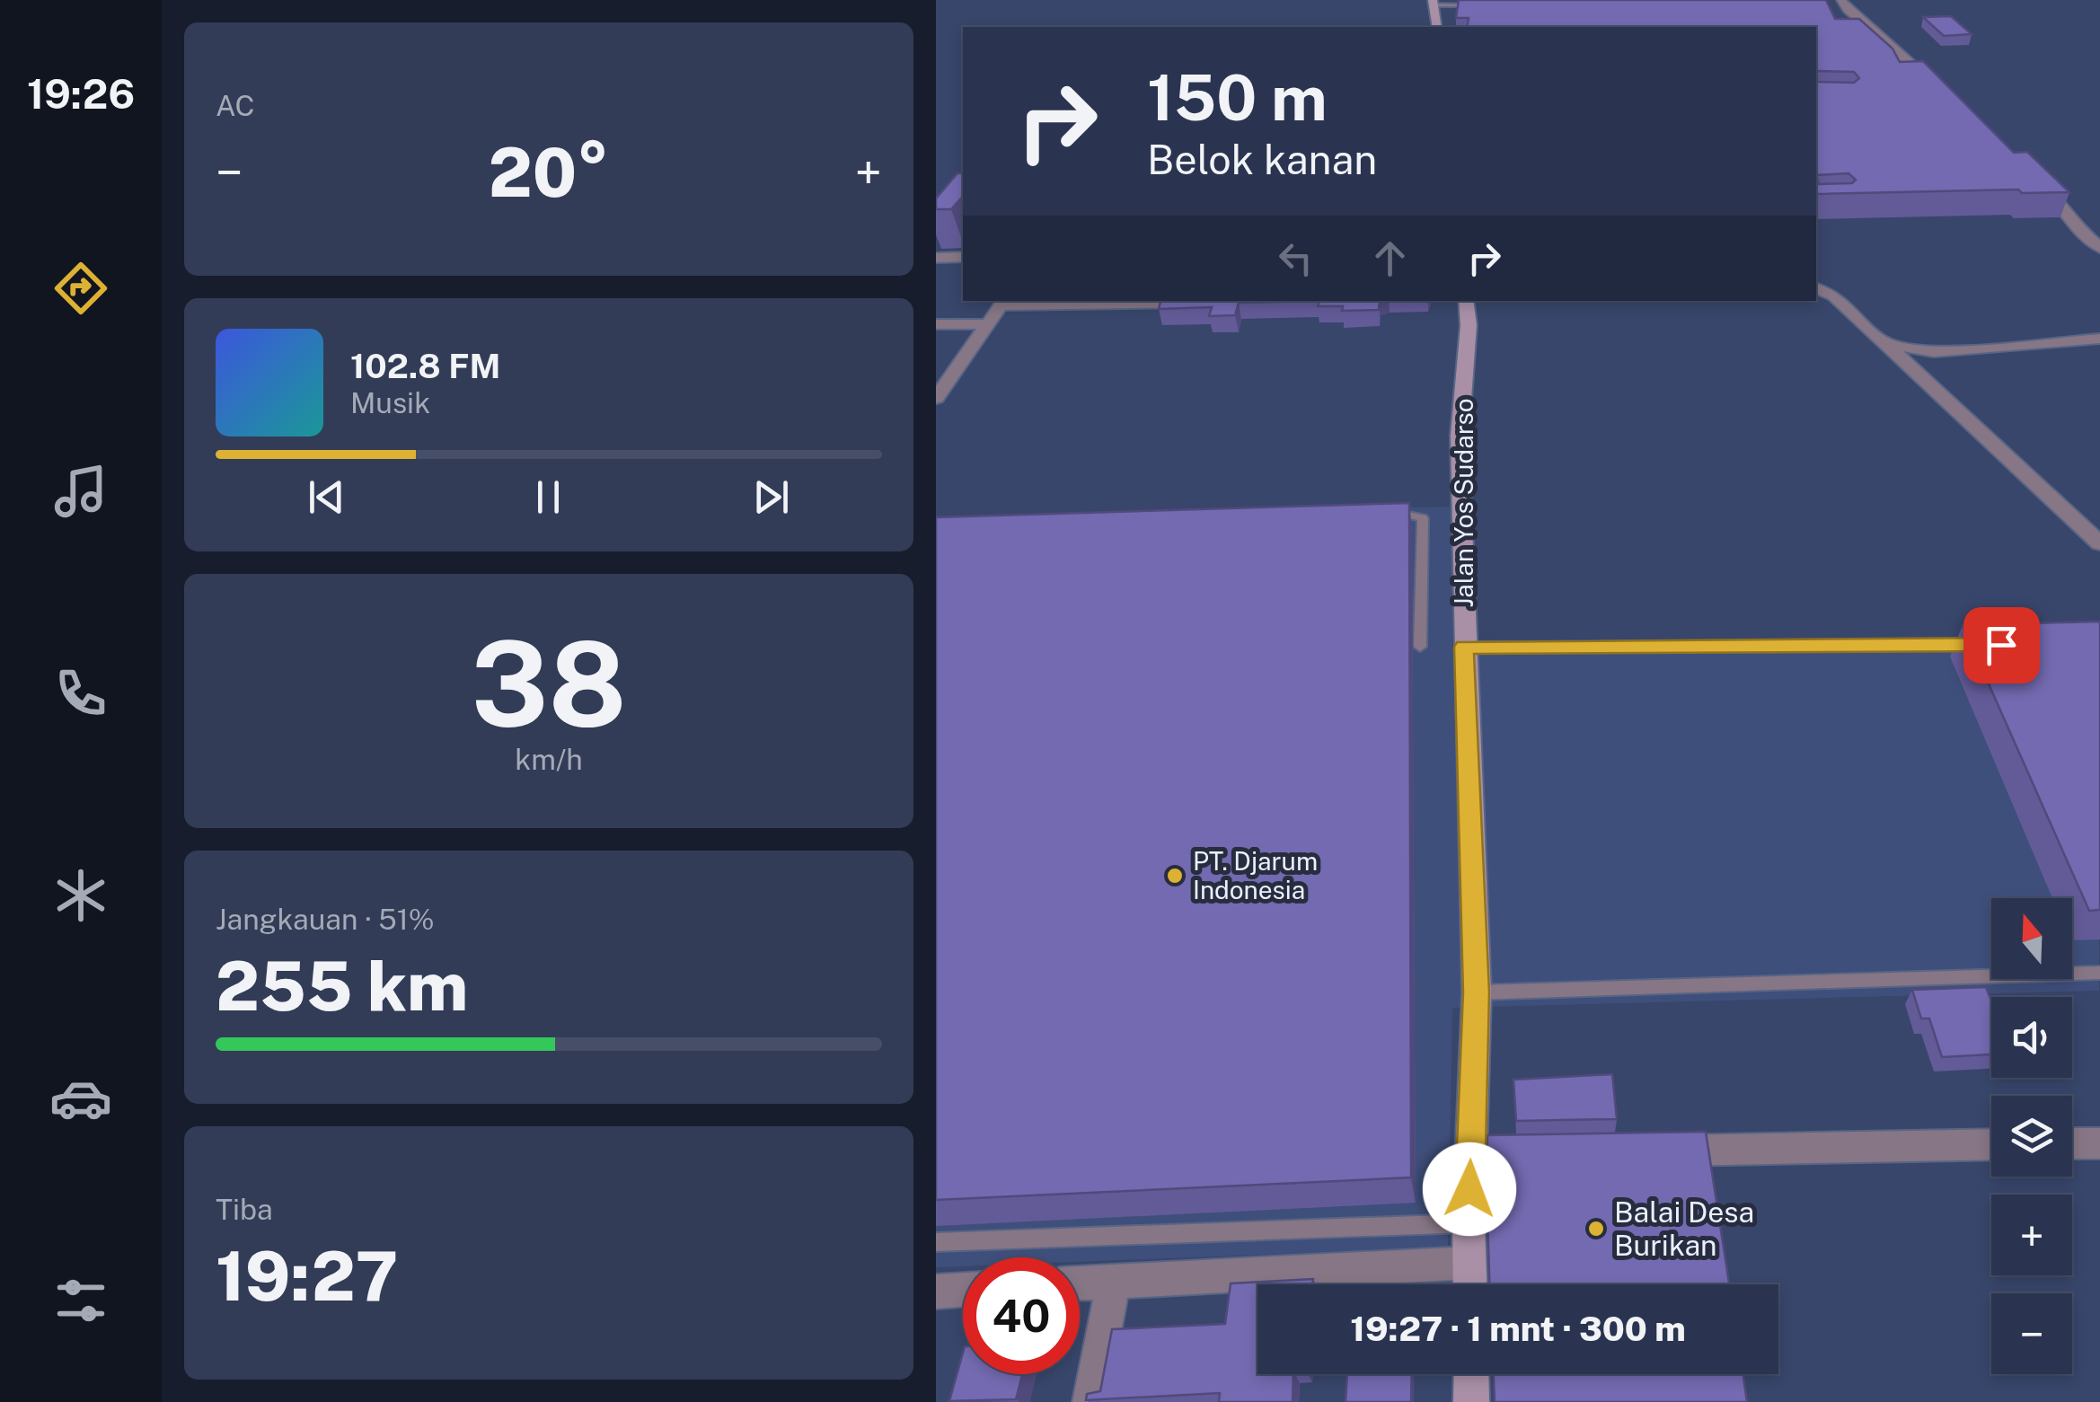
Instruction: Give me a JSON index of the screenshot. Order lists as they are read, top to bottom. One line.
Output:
{"streets":{"street":["Jalan Yos Sudarso"]},"places":["PT. Djarum Indonesia","Balai Desa Burikan"],"north":"top","page":{"tabs":"19:26","tile":["AC",["38","km/h"],["Jangkauan · 51%","255 km"],["Tiba","19:27"]],"turn":["150 m","Belok kanan"],"heat":["−","20°","+"],"song":["102.8 FM","Musik"],"map_buttons":["+","−"],"limit":"40","trip":"19:27 · 1 mnt · 300 m"}}
